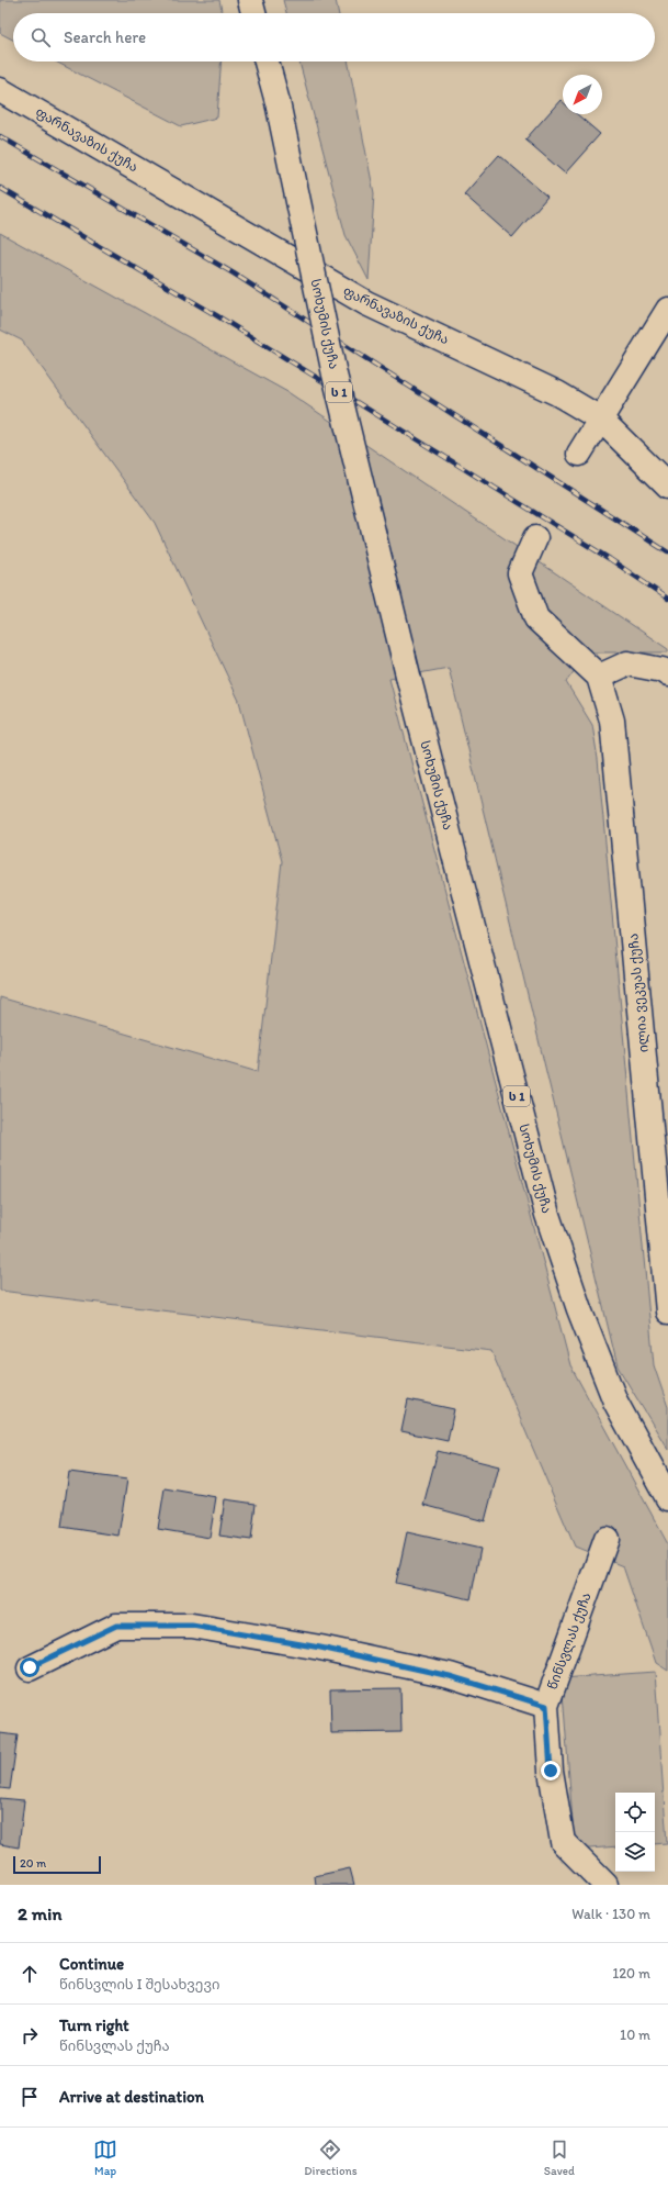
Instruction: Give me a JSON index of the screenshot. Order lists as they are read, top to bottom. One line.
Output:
{"streets":{"main road":["ფარნავაზის ქუჩა","სოხუმის ქუჩა","ს 1","ილია ვეკუას ქუჩა","წინსვლას ქუჩა"]},"scale_bar":"20 m","north":"bottom left","page":{"search":"Search here","scale":"20 m","heading":["2 min","Walk · 130 m"],"list":[["Continue","წინსვლის I შესახვევი","120 m"],["Turn right","წინსვლას ქუჩა","10 m"],"Arrive at destination"],"nav":["Map","Directions","Saved"]}}
